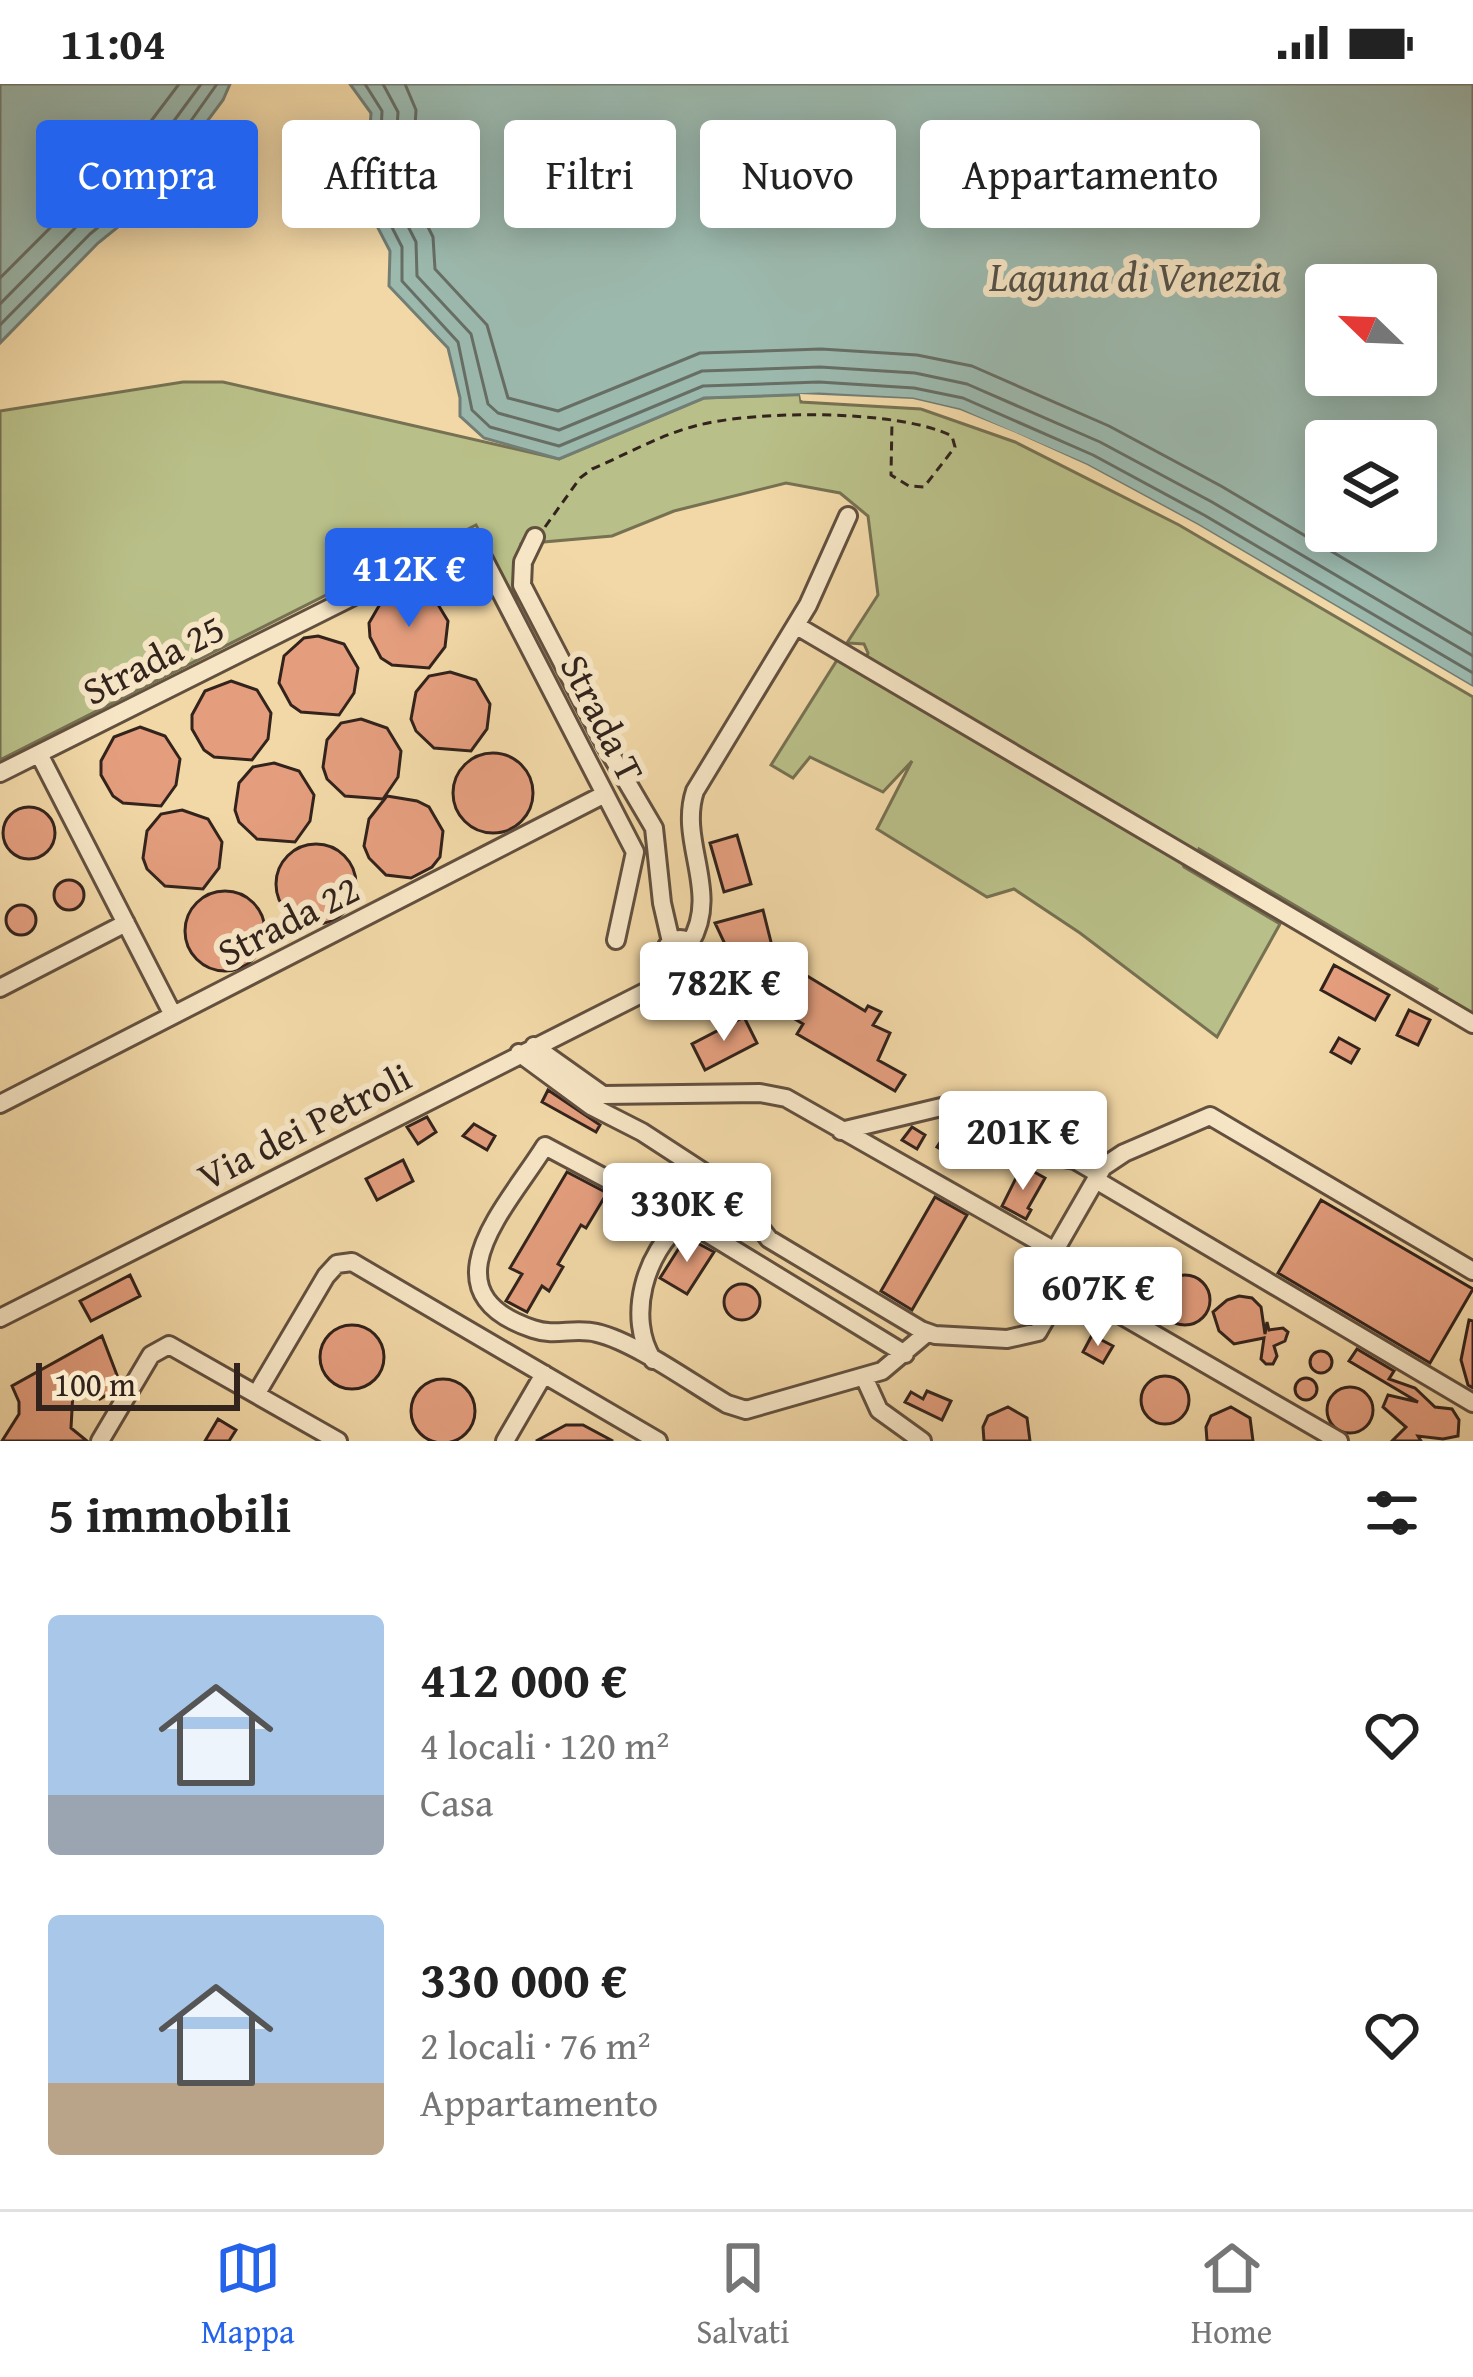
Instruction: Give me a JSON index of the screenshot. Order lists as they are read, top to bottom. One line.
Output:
{"streets":{"street":["Strada 25","Strada T","Strada 22","Via dei Petroli"]},"crossings":[["Strada 25","Strada T"],["Strada T","Strada 22"]],"water":["Laguna di Venezia"],"scale_bar":"100 m","north":"top left","page":{"status":"11:04","chip":["Compra","Affitta","Filtri","Nuovo","Appartamento"],"price":["412K €","782K €","201K €","330K €","607K €"],"scale":"100 m","heading":"5 immobili","list":[{"name":"412 000 €","note":"4 locali · 120 m² · Casa"},{"name":"330 000 €","note":"2 locali · 76 m² · Appartamento"}],"tabs":["Mappa","Salvati","Home"]}}
